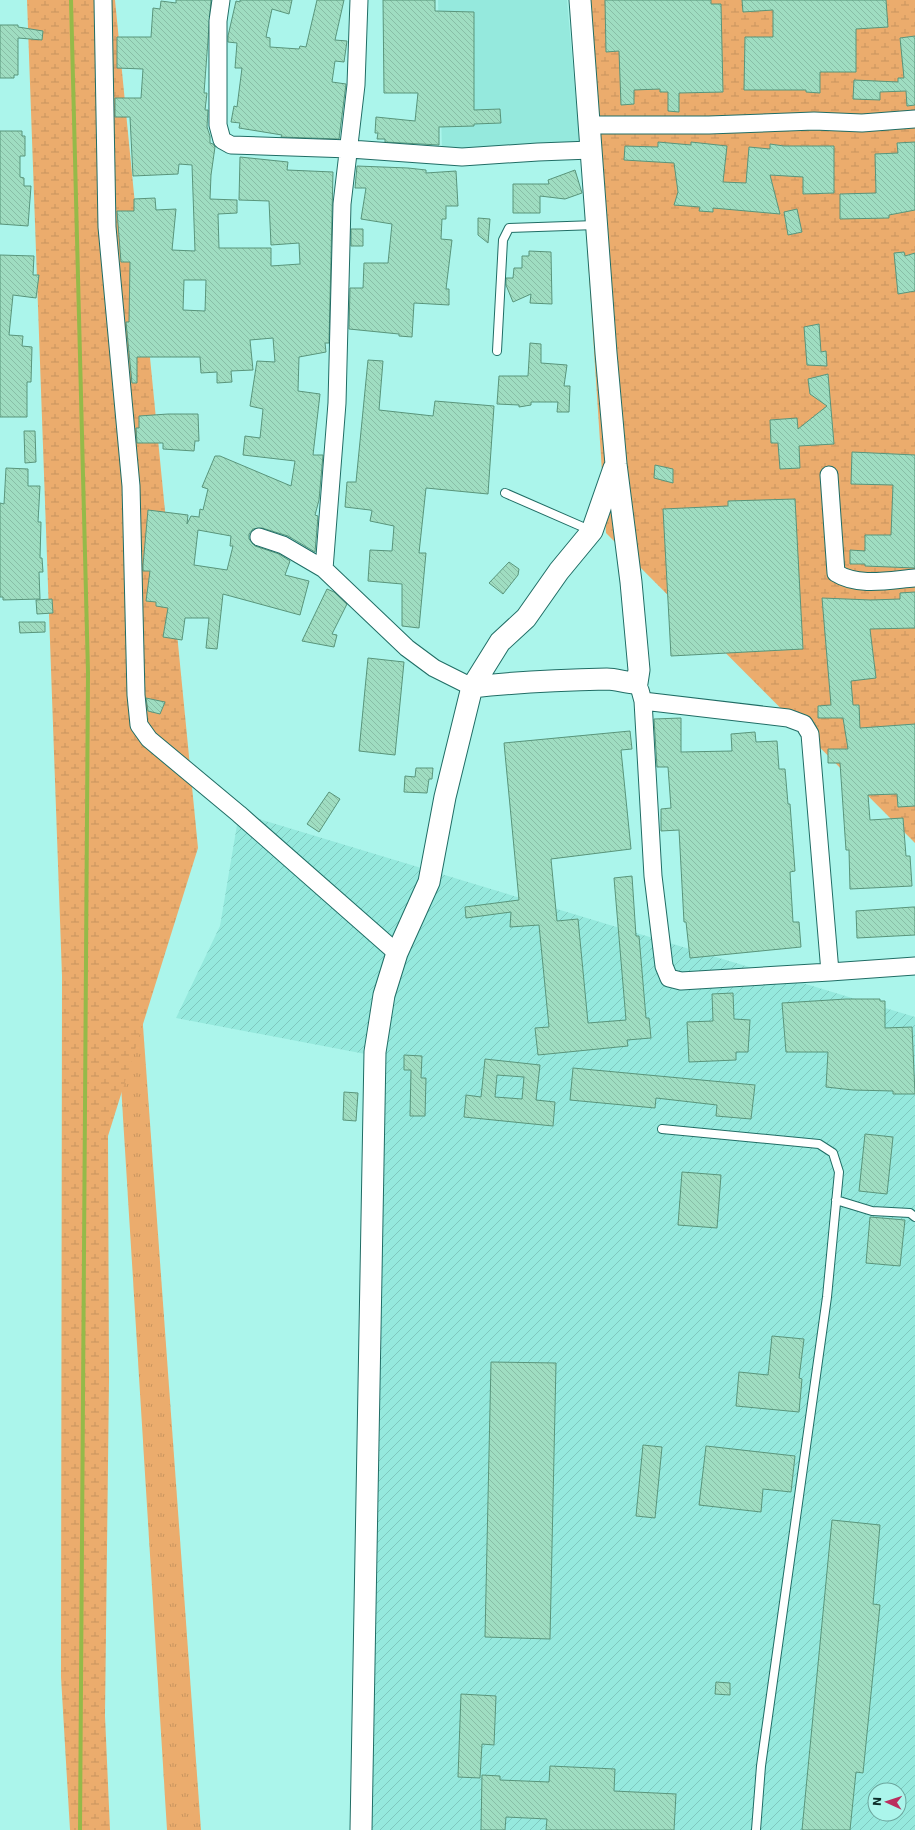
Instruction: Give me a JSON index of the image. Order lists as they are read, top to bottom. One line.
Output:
{"north":"left"}
